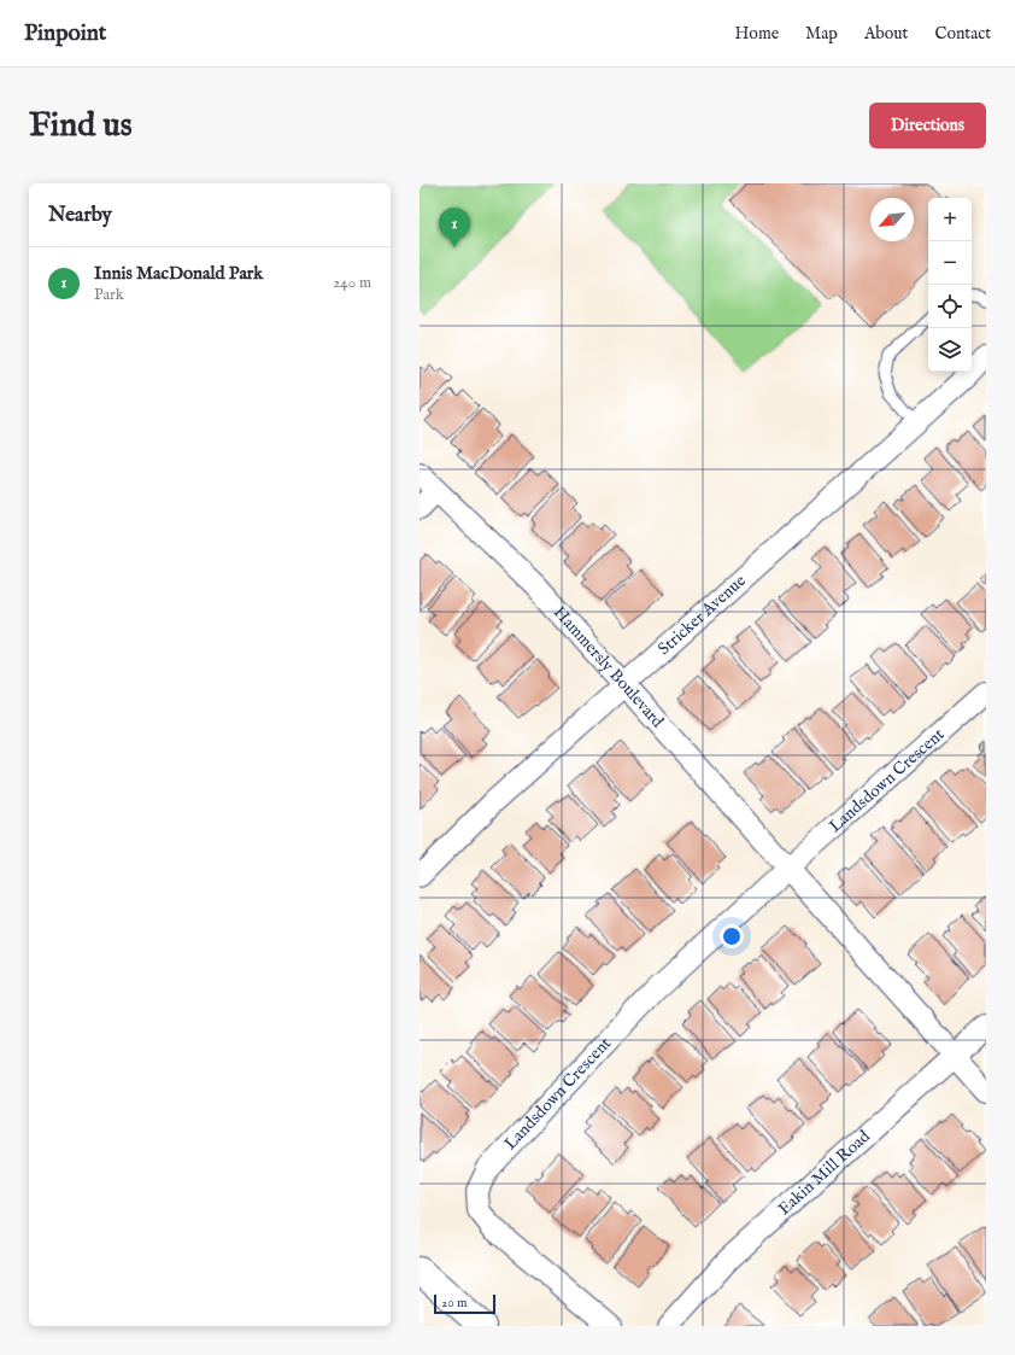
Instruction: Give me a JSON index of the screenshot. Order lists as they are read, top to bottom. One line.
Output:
{"streets":{"street":["Stricker Avenue","Hammersly Boulevard","Landsdown Crescent","Eakin Mill Road"]},"crossings":[["Stricker Avenue","Hammersly Boulevard"],["Hammersly Boulevard","Landsdown Crescent"]],"scale_bar":"20 m","north":"bottom left","page":{"header":"Pinpoint","nav":["Home","Map","About","Contact"],"buttons":"Directions","title":"Find us","heading":"Nearby","map_buttons":["+","−"],"pins":"1","list":[{"mark":"1","name":"Innis MacDonald Park","note":"Park","value":"240 m"}],"scale":"20 m"}}
